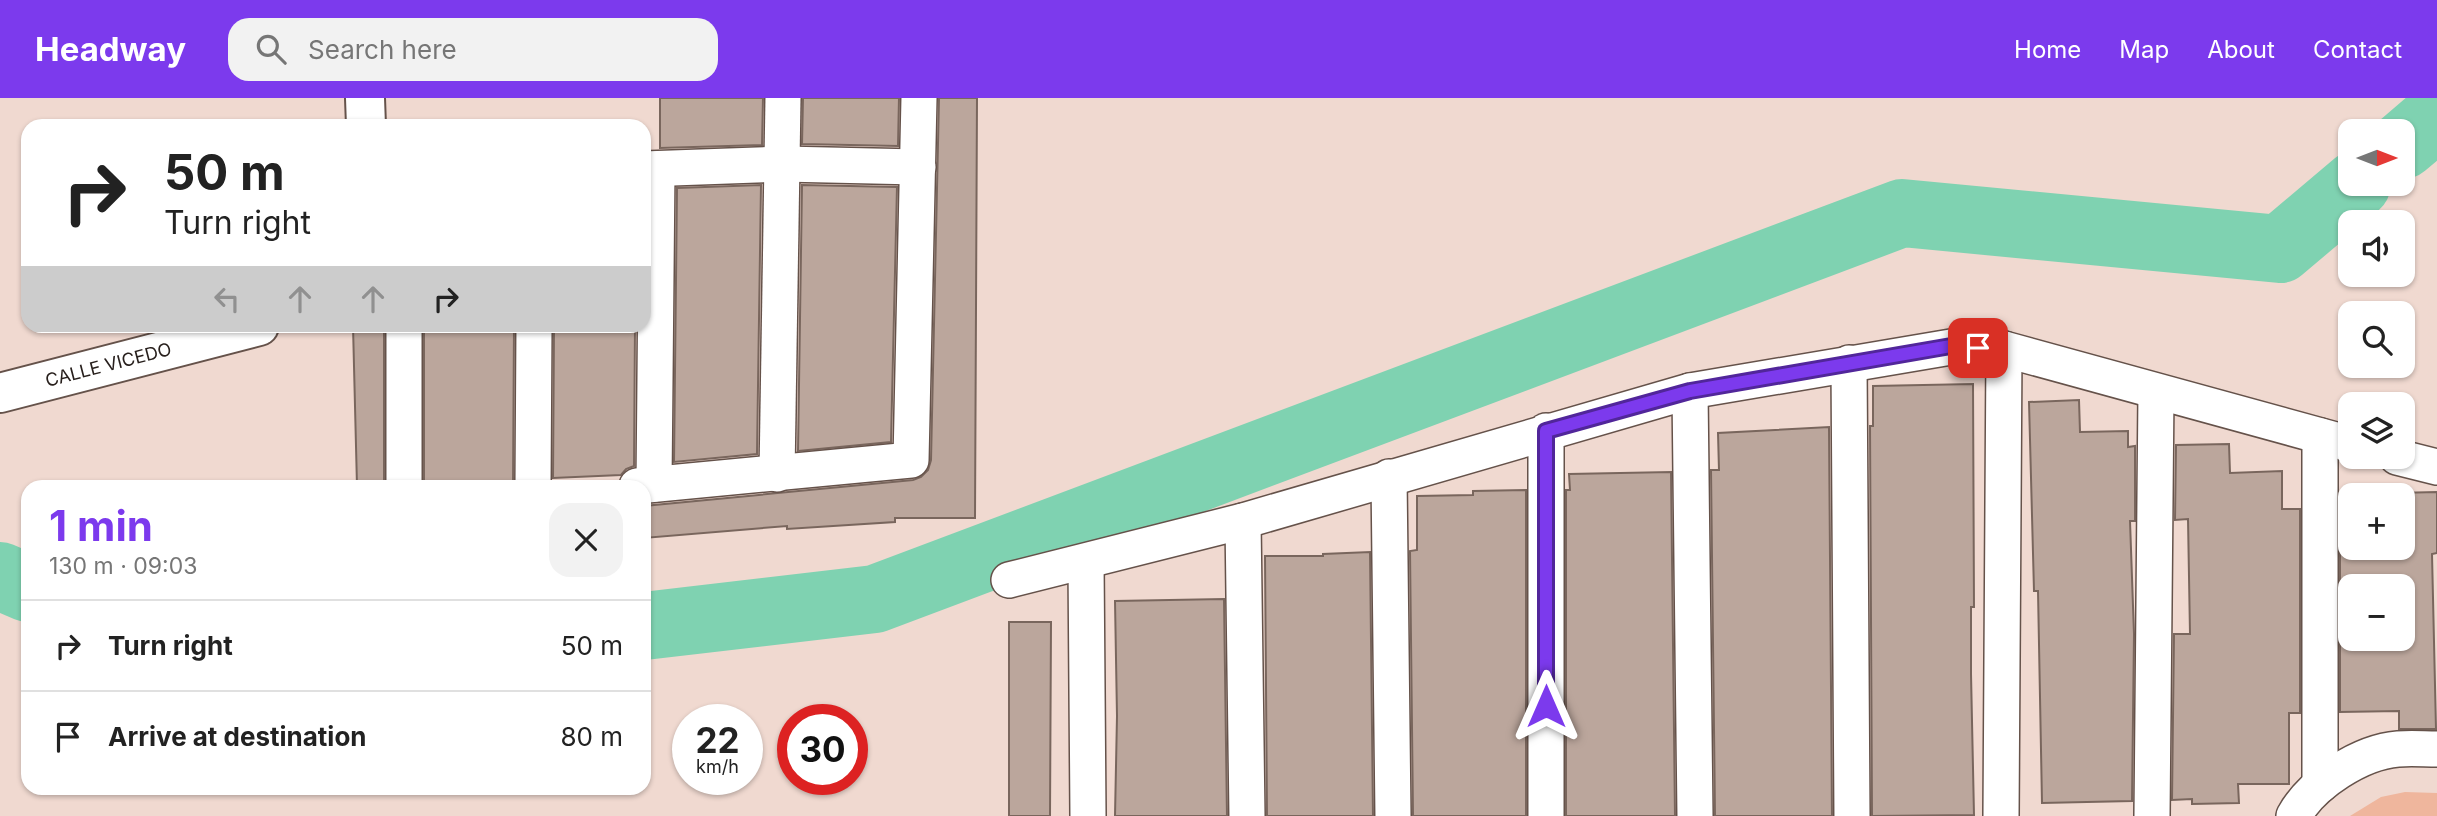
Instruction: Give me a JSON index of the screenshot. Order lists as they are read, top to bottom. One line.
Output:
{"streets":{"street":["CALLE VICEDO"]},"north":"right","page":{"header":"Headway","search":"Search here","nav":["Home","Map","About","Contact"],"map_buttons":["+","−"],"turn":["50 m","Turn right"],"heading":["1 min","130 m · 09:03"],"list":[{"name":"Turn right","value":"50 m"},{"name":"Arrive at destination","value":"80 m"}],"speed":"22 km/h","limit":"30"}}
